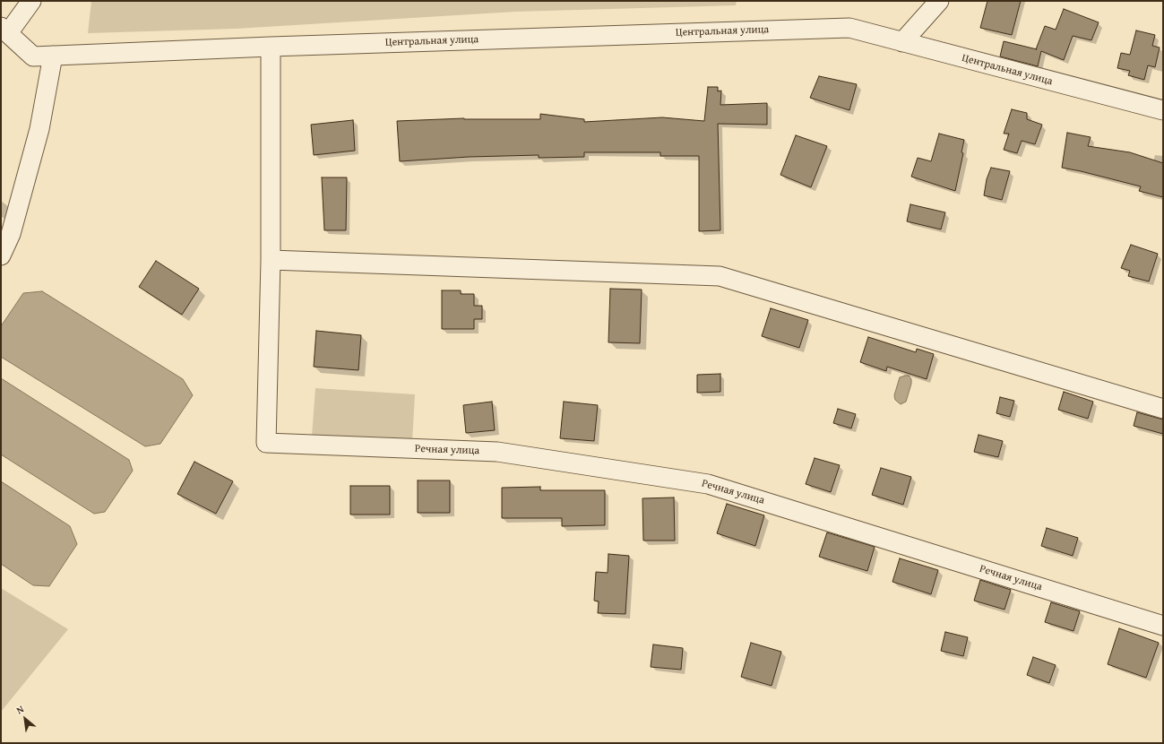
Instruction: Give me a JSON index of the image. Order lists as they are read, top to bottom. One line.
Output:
{"streets":{"street":["Центральная улица","Речная улица"]},"north":"top left"}
